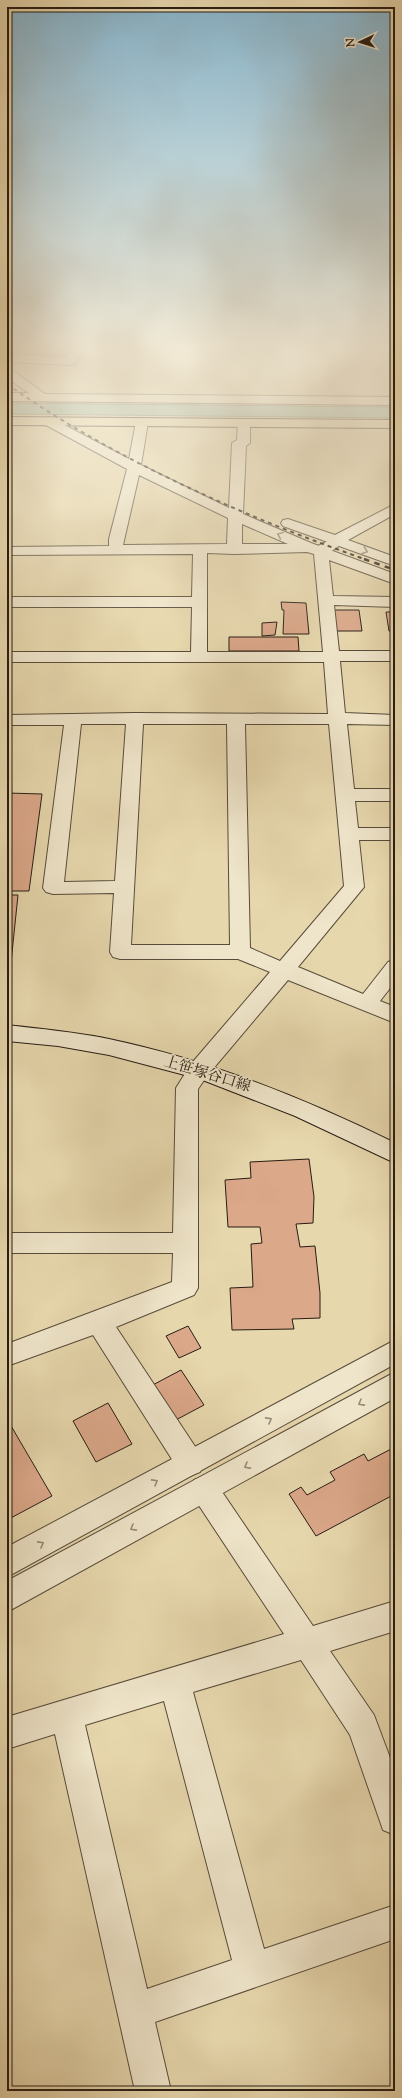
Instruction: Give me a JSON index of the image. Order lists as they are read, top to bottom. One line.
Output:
{"streets":{"street":["上笹塚谷口線"]},"north":"left"}
